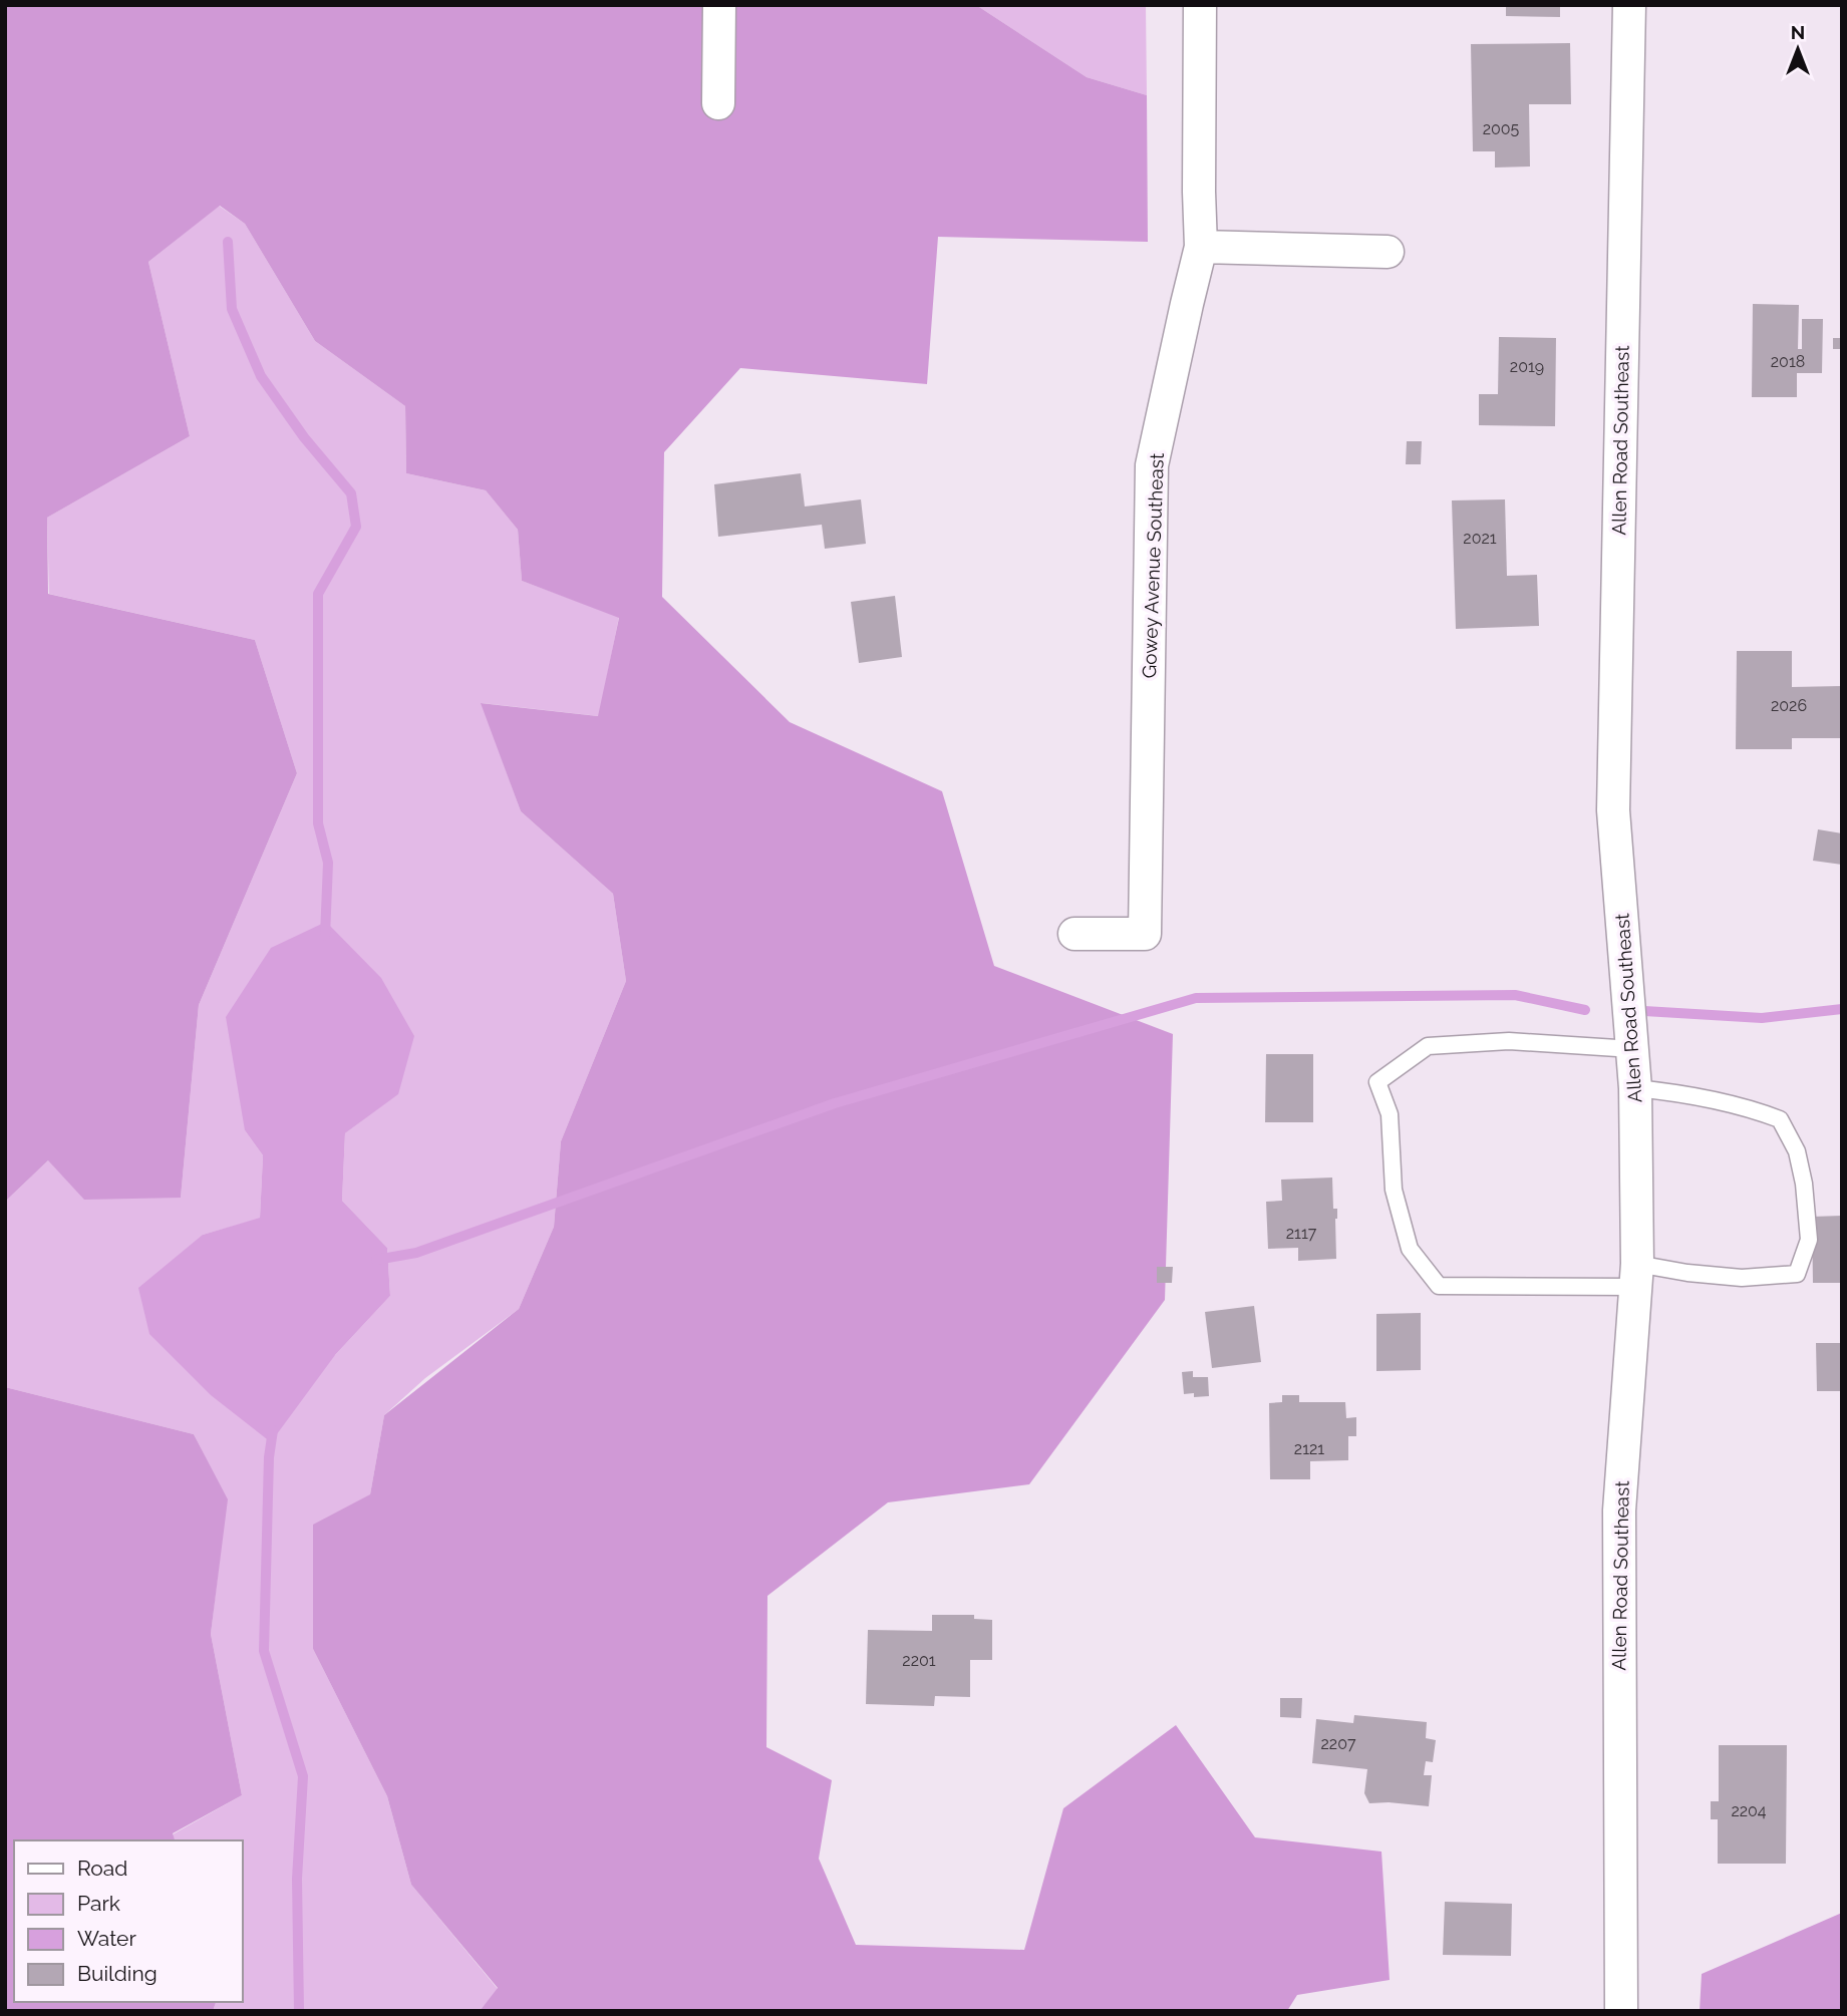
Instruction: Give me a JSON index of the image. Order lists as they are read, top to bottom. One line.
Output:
{"streets":{"street":["Allen Road Southeast","Gowey Avenue Southeast"]},"house_numbers":["2005","2018","2019","2021","2026","2117","2121","2201","2207","2204"],"legend":["Road","Park","Water","Building"],"north":"top"}
